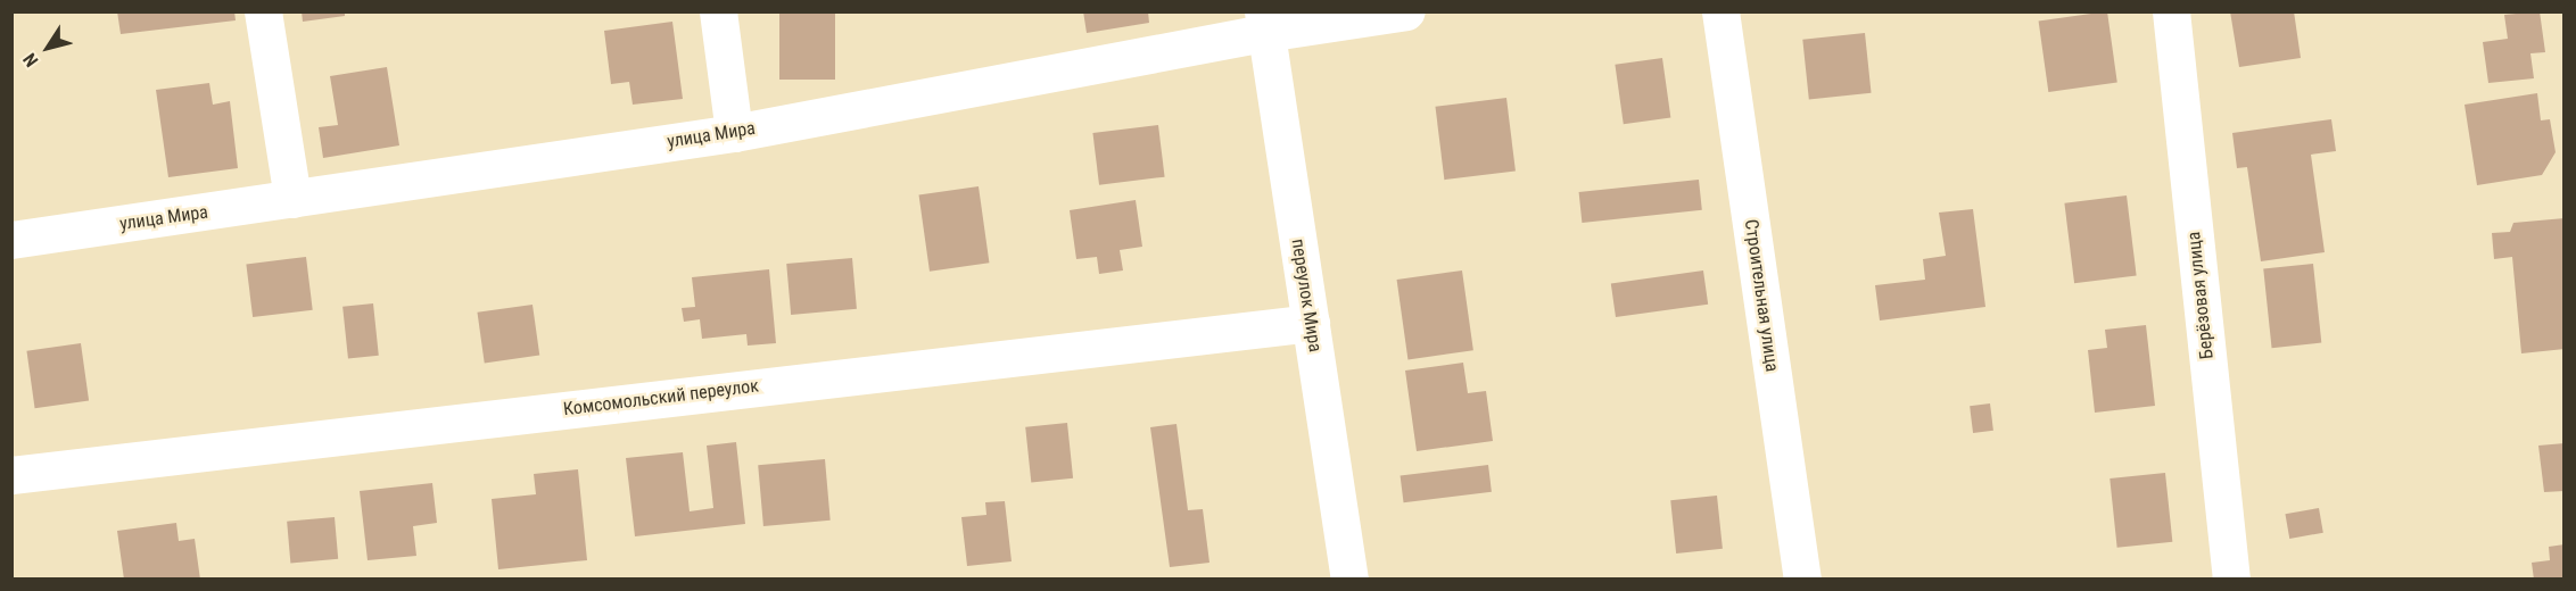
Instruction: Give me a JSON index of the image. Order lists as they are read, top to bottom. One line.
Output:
{"streets":{"street":["улица Мира","переулок Мира","Строительная улица","Берёзовая улица","Комсомольский переулок"]},"crossings":[["улица Мира","переулок Мира"],["переулок Мира","Комсомольский переулок"]],"north":"bottom left"}
